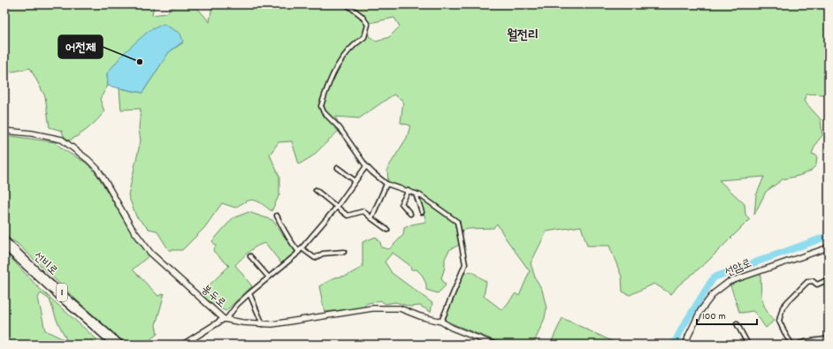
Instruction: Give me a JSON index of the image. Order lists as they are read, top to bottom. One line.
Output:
{"streets":{"main road":["선비로","선암로","1","봉두로"]},"districts":["월전리"],"places":["어전제"],"scale_bar":"100 m"}
